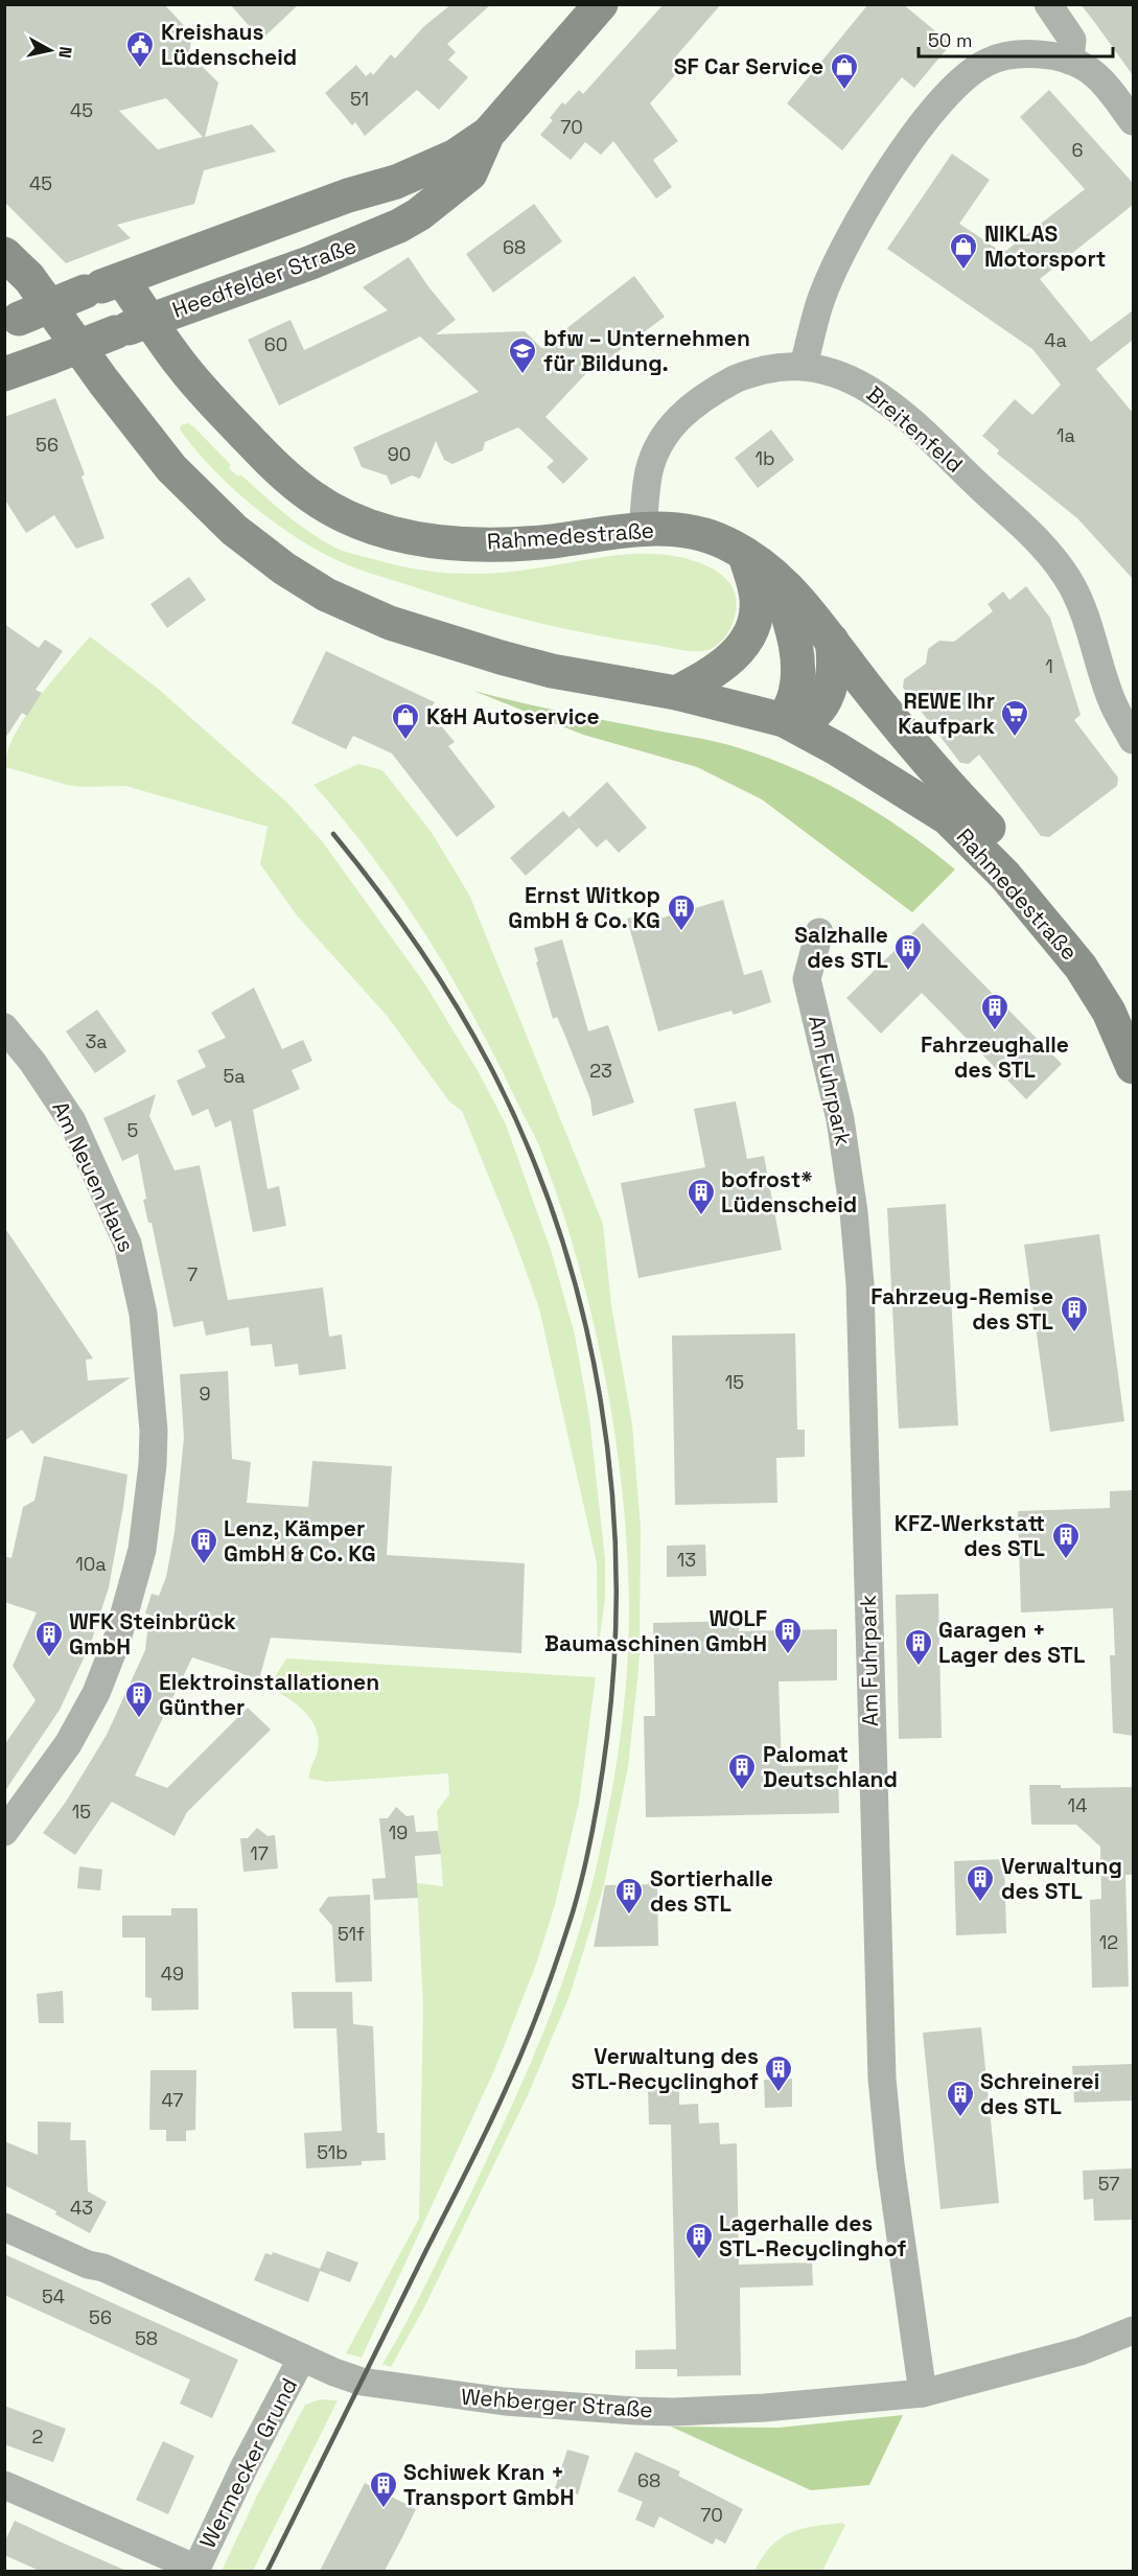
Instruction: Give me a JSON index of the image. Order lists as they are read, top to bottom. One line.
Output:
{"streets":{"main road":["Heedfelder Straße","Rahmedestraße"],"street":["Breitenfeld","Am Fuhrpark","Am Neuen Haus","Wehberger Straße","Wermecker Grund"]},"crossings":[["Heedfelder Straße","Rahmedestraße"],["Breitenfeld","Rahmedestraße"],["Am Fuhrpark","Wehberger Straße"],["Wehberger Straße","Wermecker Grund"]],"places":{"public building":["Kreishaus Lüdenscheid"],"shop":["SF Car Service","NIKLAS Motorsport","K&H Autoservice"],"school or university":["bfw – Unternehmen für Bildung."],"supermarket":["REWE Ihr Kaufpark"],"building":["Ernst Witkop GmbH & Co. KG","Salzhalle des STL","Fahrzeughalle des STL","bofrost* Lüdenscheid","Fahrzeug-Remise des STL","KFZ-Werkstatt des STL","Lenz, Kämper GmbH & Co. KG","WOLF Baumaschinen GmbH","WFK Steinbrück GmbH","Garagen + Lager des STL","Elektroinstallationen Günther","Palomat Deutschland","Verwaltung des STL","Sortierhalle des STL","Verwaltung des STL-Recyclinghof","Schreinerei des STL","Lagerhalle des STL-Recyclinghof","Schiwek Kran + Transport GmbH"]},"house_numbers":["51","45","70","6","45","68","4a","60","1a","56","90","1b","1","3a","23","5a","5","7","15","9","13","10a","14","15","19","17","51f","12","49","47","51b","57","43","54","56","58","2","68","70"],"scale_bar":"50 m","north":"right"}
